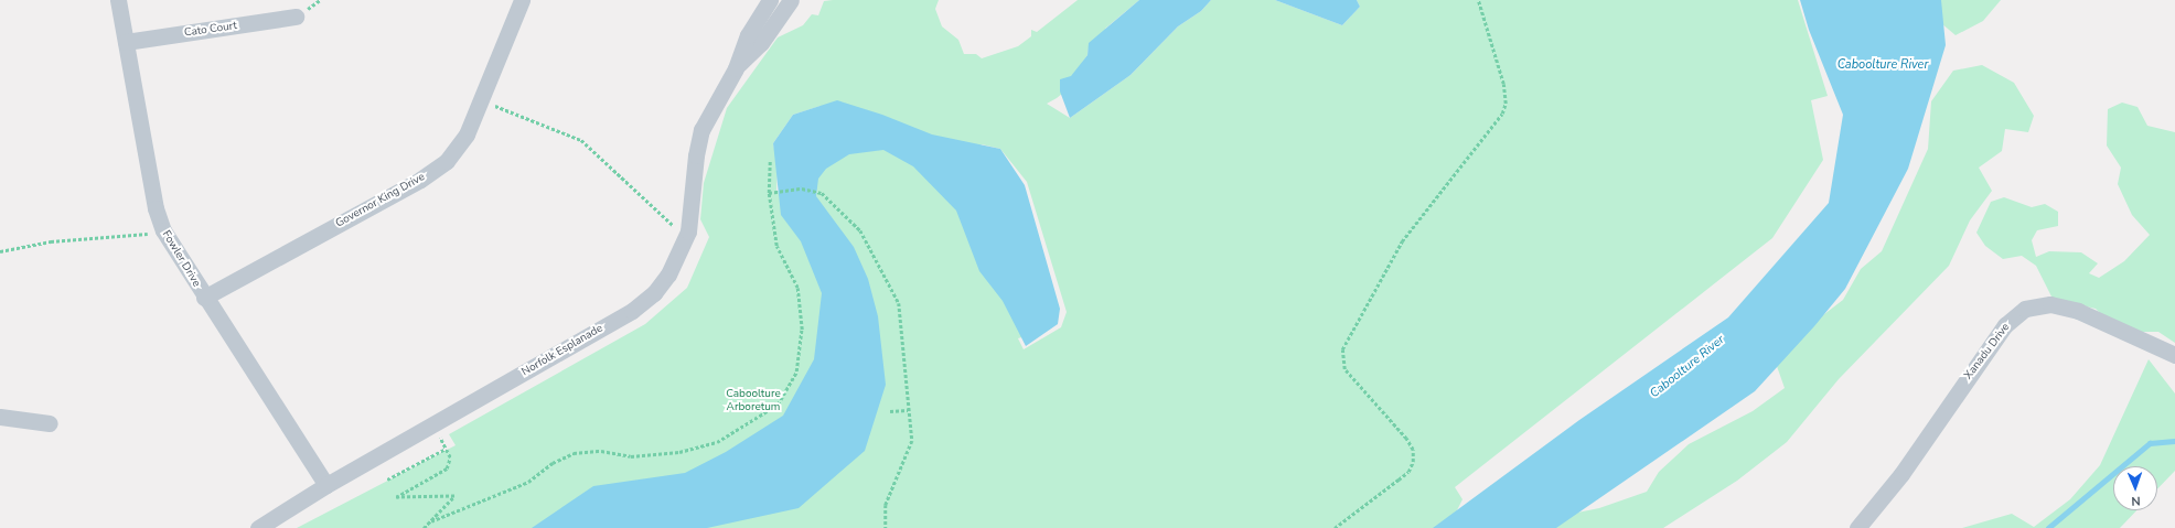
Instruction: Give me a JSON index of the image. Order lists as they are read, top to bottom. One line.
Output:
{"streets":{"street":["Cato Court","Governor King Drive","Fowler Drive","Norfolk Esplanade","Xanadu Drive"]},"crossings":[["Cato Court","Fowler Drive"],["Governor King Drive","Fowler Drive"],["Fowler Drive","Norfolk Esplanade"]],"water":["Caboolture River"],"parks":["Caboolture Arboretum"],"north":"bottom"}
